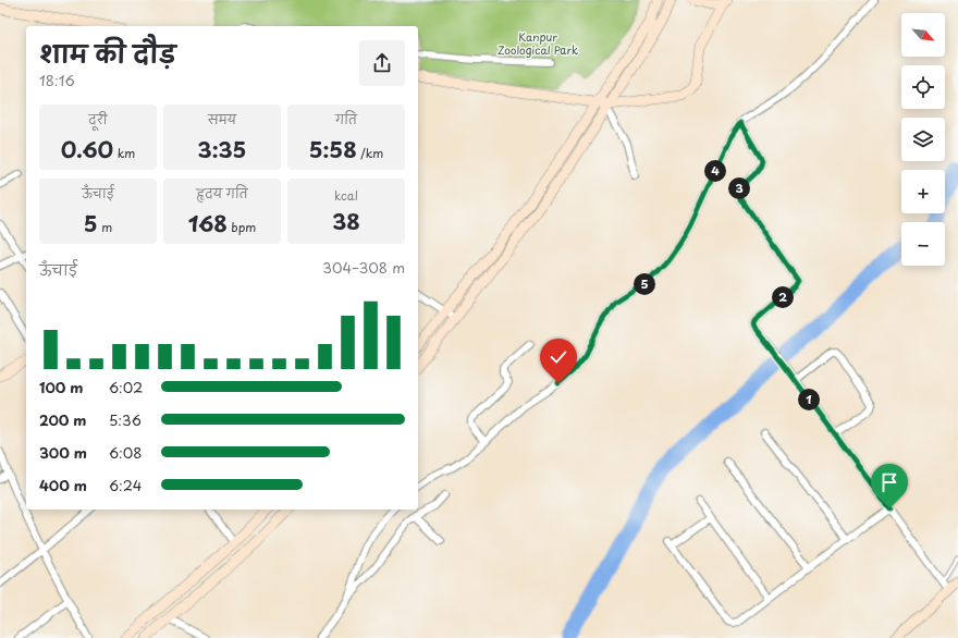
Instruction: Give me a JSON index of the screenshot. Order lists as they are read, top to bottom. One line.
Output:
{"parks":["Kanpur Zoological Park"],"north":"bottom right","page":{"map_buttons":["+","−"],"heading":["शाम की दौड़","18:16"],"stats":[["दूरी","0.60 km"],["समय","3:35"],["गति","5:58 /km"],["ऊँचाई","5 m"],["हृदय गति","168 bpm"],["kcal","38"]],"pins":["4","3","5","2","1"],"chart":["ऊँचाई","304–308 m"],"list":[{"name":"100 m","note":"6:02"},{"name":"200 m","note":"5:36"},{"name":"300 m","note":"6:08"},{"name":"400 m","note":"6:24"}]}}
